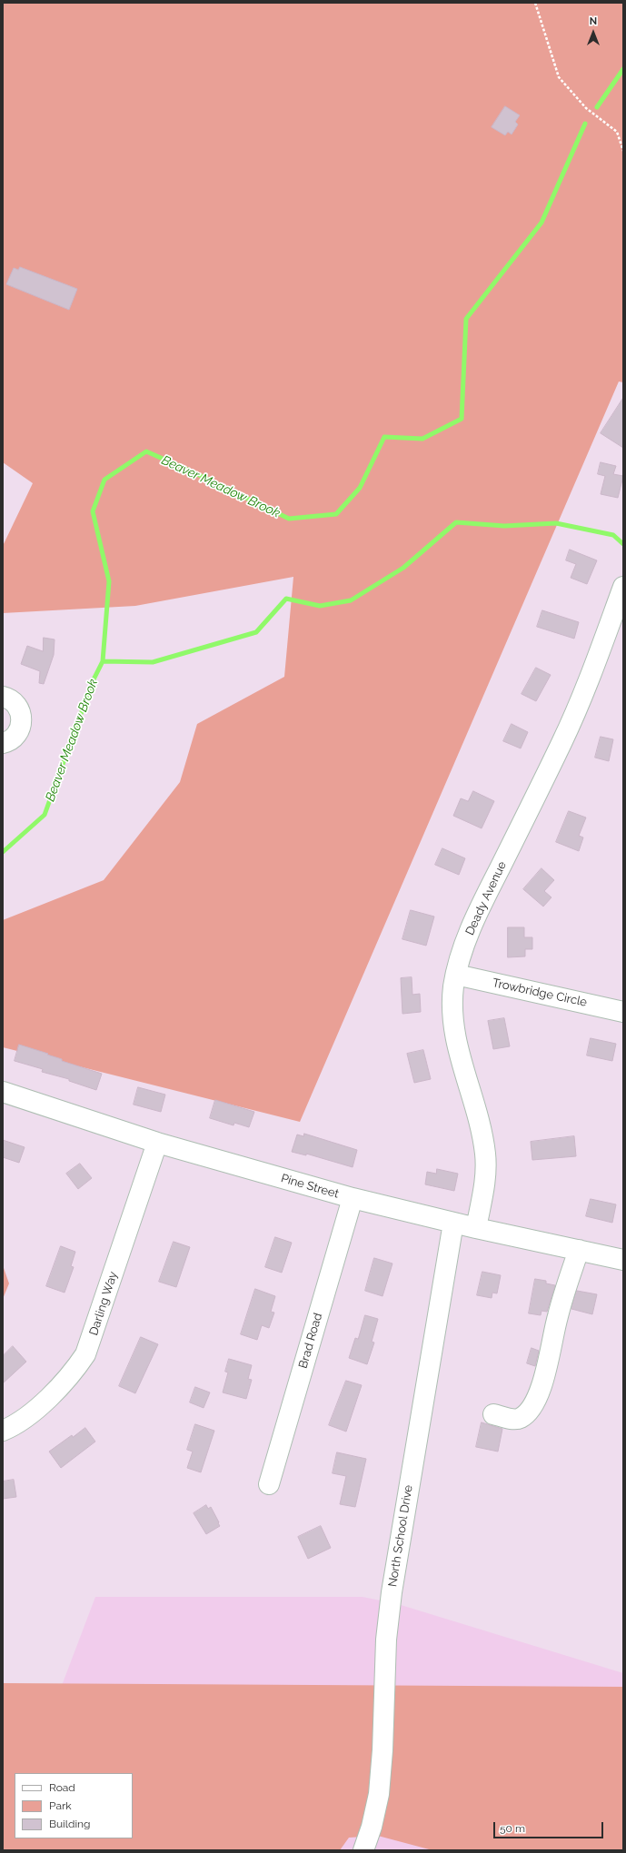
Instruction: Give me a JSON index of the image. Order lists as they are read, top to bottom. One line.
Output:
{"streets":{"street":["Deady Avenue","Trowbridge Circle","Pine Street","Darling Way","Brad Road","North School Drive"]},"crossings":[["Deady Avenue","Trowbridge Circle"],["Deady Avenue","Pine Street"],["Pine Street","Darling Way"],["Pine Street","Brad Road"],["Pine Street","North School Drive"]],"water":["Beaver Meadow Brook"],"legend":["Road","Park","Building"],"scale_bar":"50 m","north":"top"}
